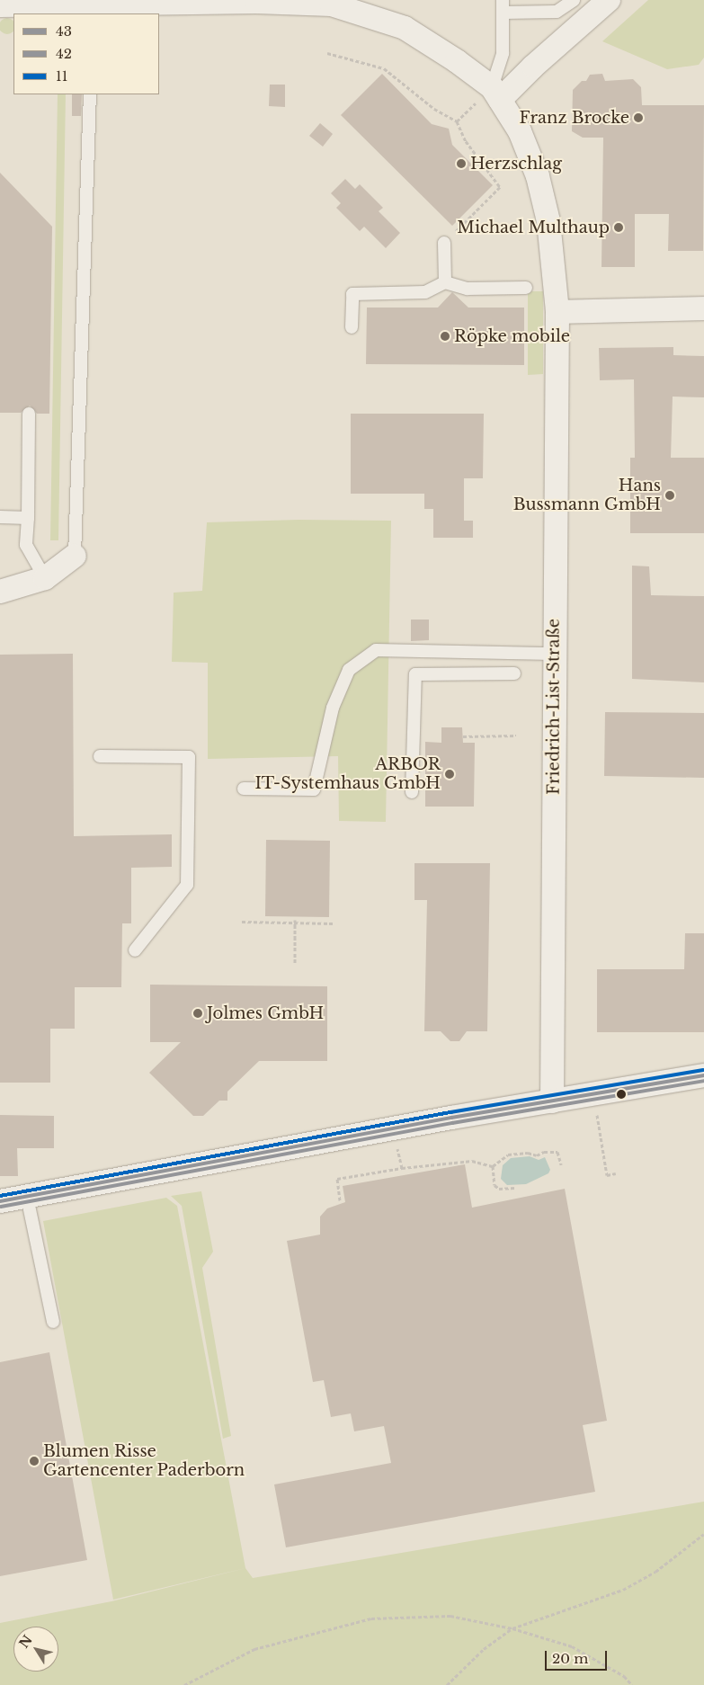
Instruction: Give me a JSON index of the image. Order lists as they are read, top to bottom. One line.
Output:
{"streets":{"street":["Friedrich-List-Straße"]},"places":["Franz Brocke","Herzschlag","Michael Multhaup","Röpke mobile","Hans Bussmann GmbH","ARBOR IT-Systemhaus GmbH","Jolmes GmbH","Blumen Risse Gartencenter Paderborn"],"lines":["transit line 11","transit line 43","transit line 42"],"legend":["43","42","11"],"scale_bar":"20 m","north":"top left"}
